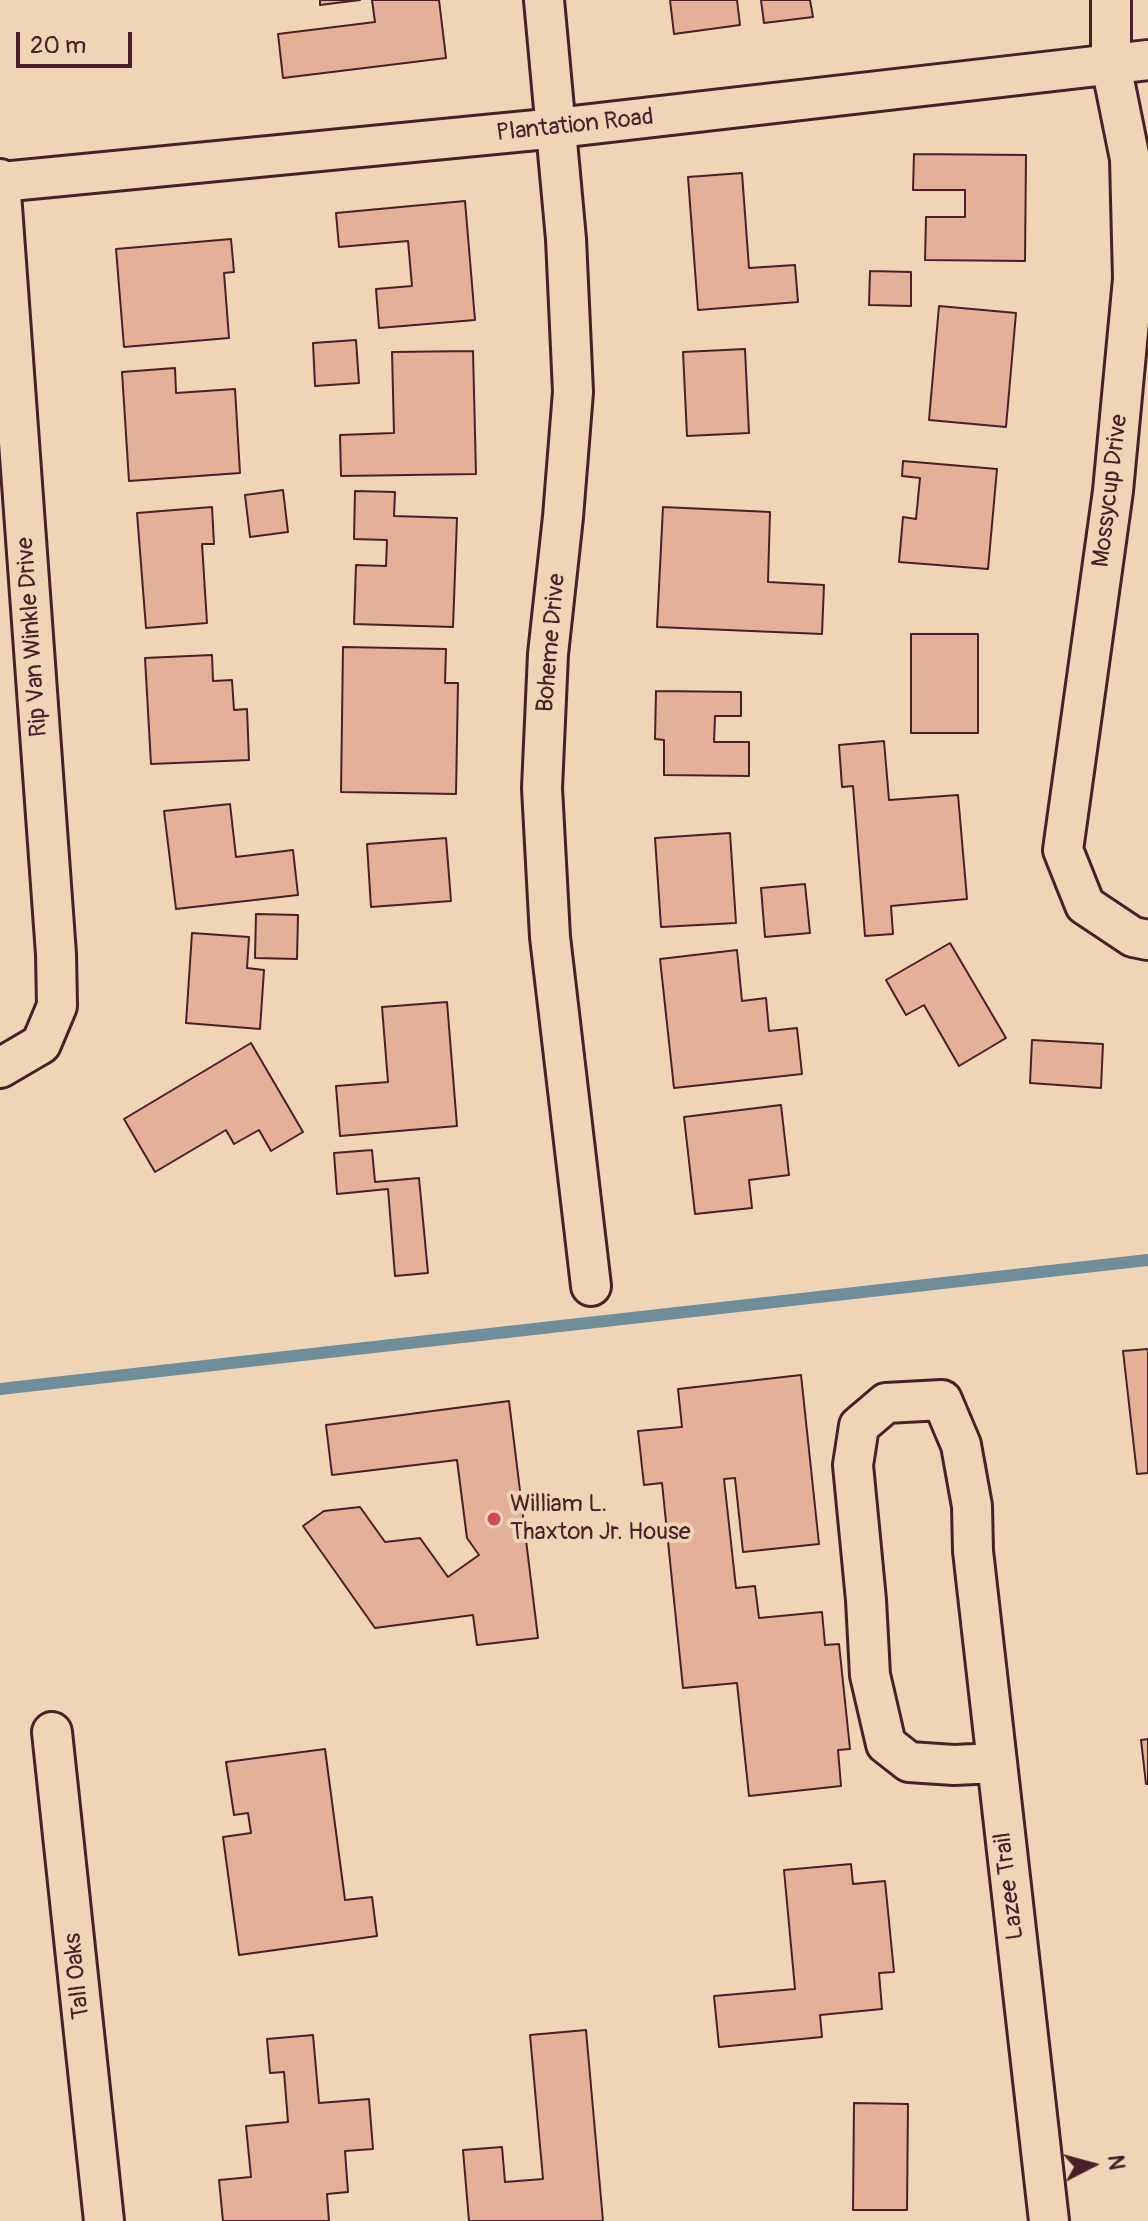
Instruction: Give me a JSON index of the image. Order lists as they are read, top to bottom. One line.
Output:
{"streets":{"street":["Plantation Road","Mossycup Drive","Rip Van Winkle Drive","Boheme Drive","Lazee Trail","Tall Oaks"]},"crossings":[["Plantation Road","Mossycup Drive"],["Plantation Road","Rip Van Winkle Drive"],["Plantation Road","Boheme Drive"]],"places":["William L. Thaxton Jr. House"],"scale_bar":"20 m","north":"right"}
